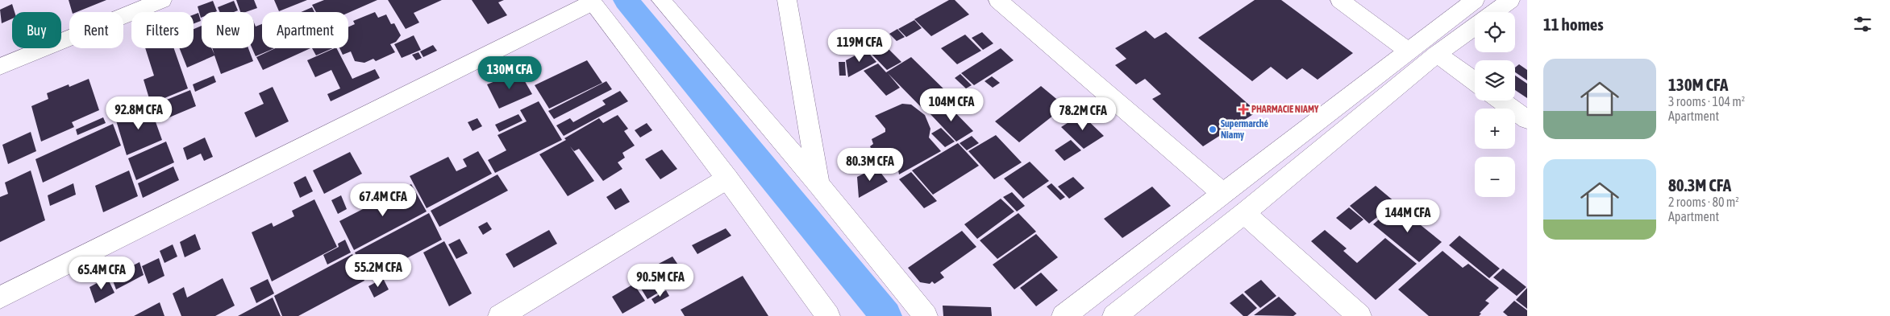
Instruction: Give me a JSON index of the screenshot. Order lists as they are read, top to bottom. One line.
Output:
{"places":{"health":["PHARMACIE NIAMY"],"other":["Supermarché Niamy"]},"page":{"heading":"11 homes","map_buttons":["+","−"],"chip":["Buy","Rent","Filters","New","Apartment"],"price":["119M CFA","130M CFA","104M CFA","92.8M CFA","78.2M CFA","80.3M CFA","67.4M CFA","144M CFA","55.2M CFA","65.4M CFA","90.5M CFA"],"list":[{"name":"130M CFA","note":"3 rooms · 104 m² · Apartment"},{"name":"80.3M CFA","note":"2 rooms · 80 m² · Apartment"}]}}
